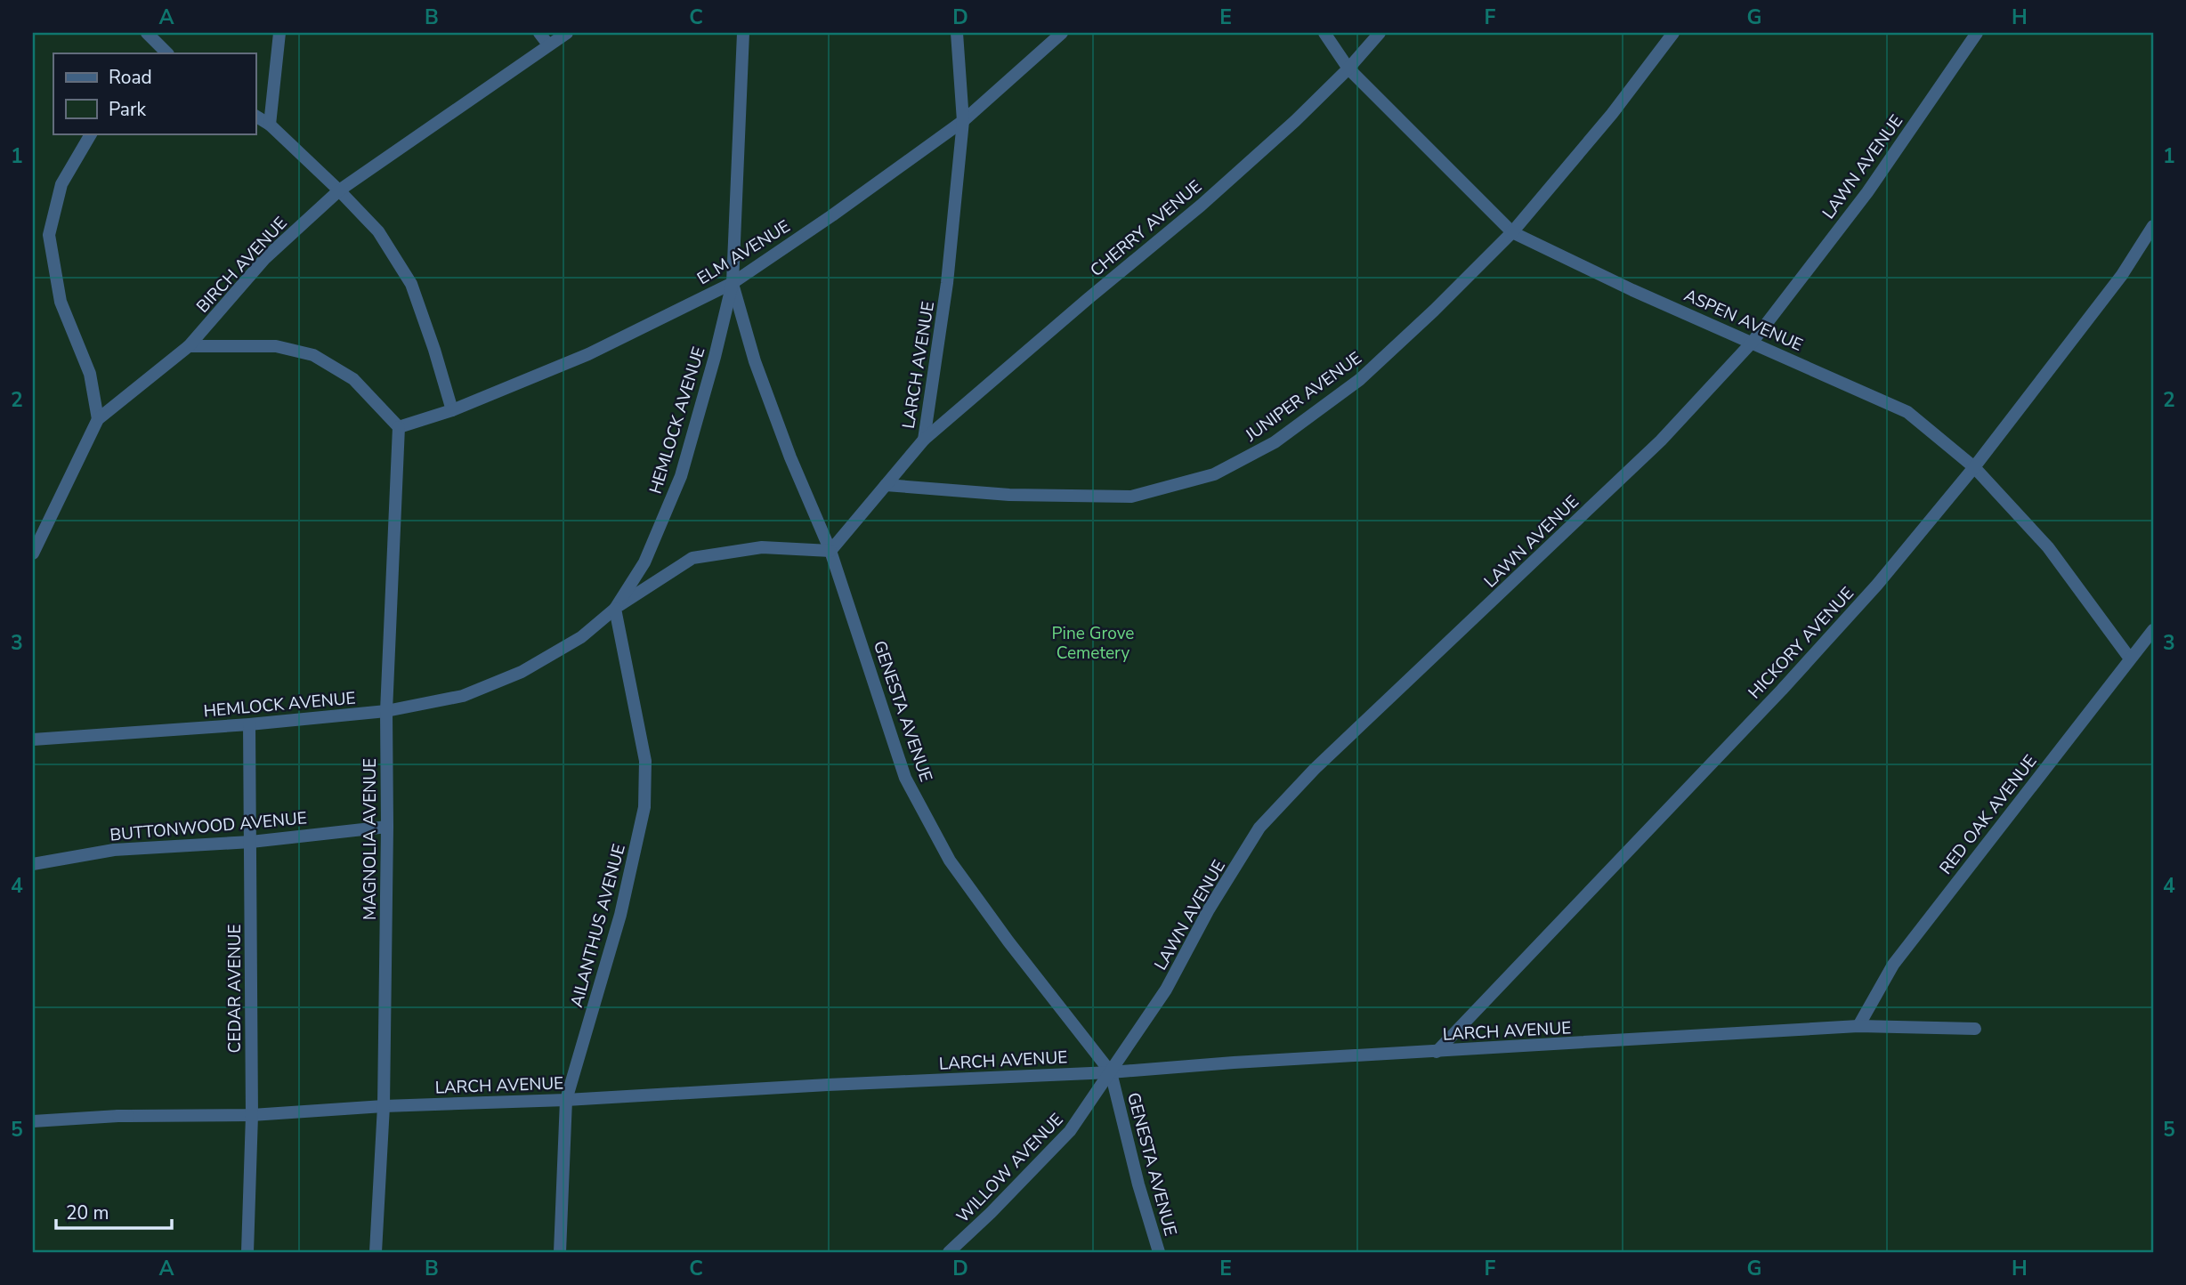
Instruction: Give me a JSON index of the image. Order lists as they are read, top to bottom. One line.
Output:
{"streets":{"lane":["LAWN AVENUE","CHERRY AVENUE","ELM AVENUE","BIRCH AVENUE","ASPEN AVENUE","LARCH AVENUE","JUNIPER AVENUE","HEMLOCK AVENUE","HICKORY AVENUE","GENESTA AVENUE","RED OAK AVENUE","BUTTONWOOD AVENUE","MAGNOLIA AVENUE","AILANTHUS AVENUE","CEDAR AVENUE","WILLOW AVENUE"]},"crossings":[["LAWN AVENUE","ASPEN AVENUE"],["LAWN AVENUE","LARCH AVENUE"],["LAWN AVENUE","GENESTA AVENUE"],["LAWN AVENUE","WILLOW AVENUE"],["CHERRY AVENUE","ASPEN AVENUE"],["CHERRY AVENUE","LARCH AVENUE"],["ELM AVENUE","LARCH AVENUE"],["ELM AVENUE","HEMLOCK AVENUE"],["ELM AVENUE","GENESTA AVENUE"],["ELM AVENUE","MAGNOLIA AVENUE"],["ASPEN AVENUE","JUNIPER AVENUE"],["ASPEN AVENUE","HICKORY AVENUE"],["ASPEN AVENUE","RED OAK AVENUE"],["LARCH AVENUE","JUNIPER AVENUE"],["LARCH AVENUE","HICKORY AVENUE"],["LARCH AVENUE","GENESTA AVENUE"],["LARCH AVENUE","RED OAK AVENUE"],["LARCH AVENUE","MAGNOLIA AVENUE"],["LARCH AVENUE","AILANTHUS AVENUE"],["LARCH AVENUE","CEDAR AVENUE"],["LARCH AVENUE","WILLOW AVENUE"],["HEMLOCK AVENUE","GENESTA AVENUE"],["HEMLOCK AVENUE","MAGNOLIA AVENUE"],["HEMLOCK AVENUE","AILANTHUS AVENUE"],["HEMLOCK AVENUE","CEDAR AVENUE"],["GENESTA AVENUE","WILLOW AVENUE"],["BUTTONWOOD AVENUE","MAGNOLIA AVENUE"],["BUTTONWOOD AVENUE","CEDAR AVENUE"]],"parks":["Pine Grove Cemetery"],"legend":["Road","Park"],"scale_bar":"20 m","grid":{"columns":["A","B","C","D","E","F","G","H"],"rows":["1","2","3","4","5"]}}
